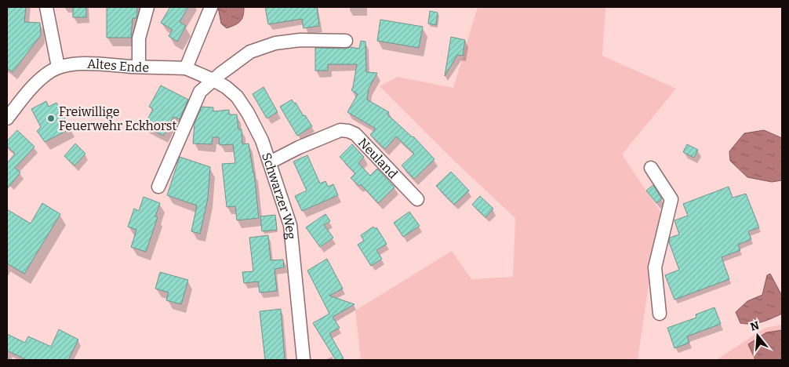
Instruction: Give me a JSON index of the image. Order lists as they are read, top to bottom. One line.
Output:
{"streets":{"street":["Altes Ende","Neuland","Schwarzer Weg"]},"crossings":[["Altes Ende","Schwarzer Weg"],["Neuland","Schwarzer Weg"]],"places":["Freiwillige Feuerwehr Eckhorst"],"north":"top"}
